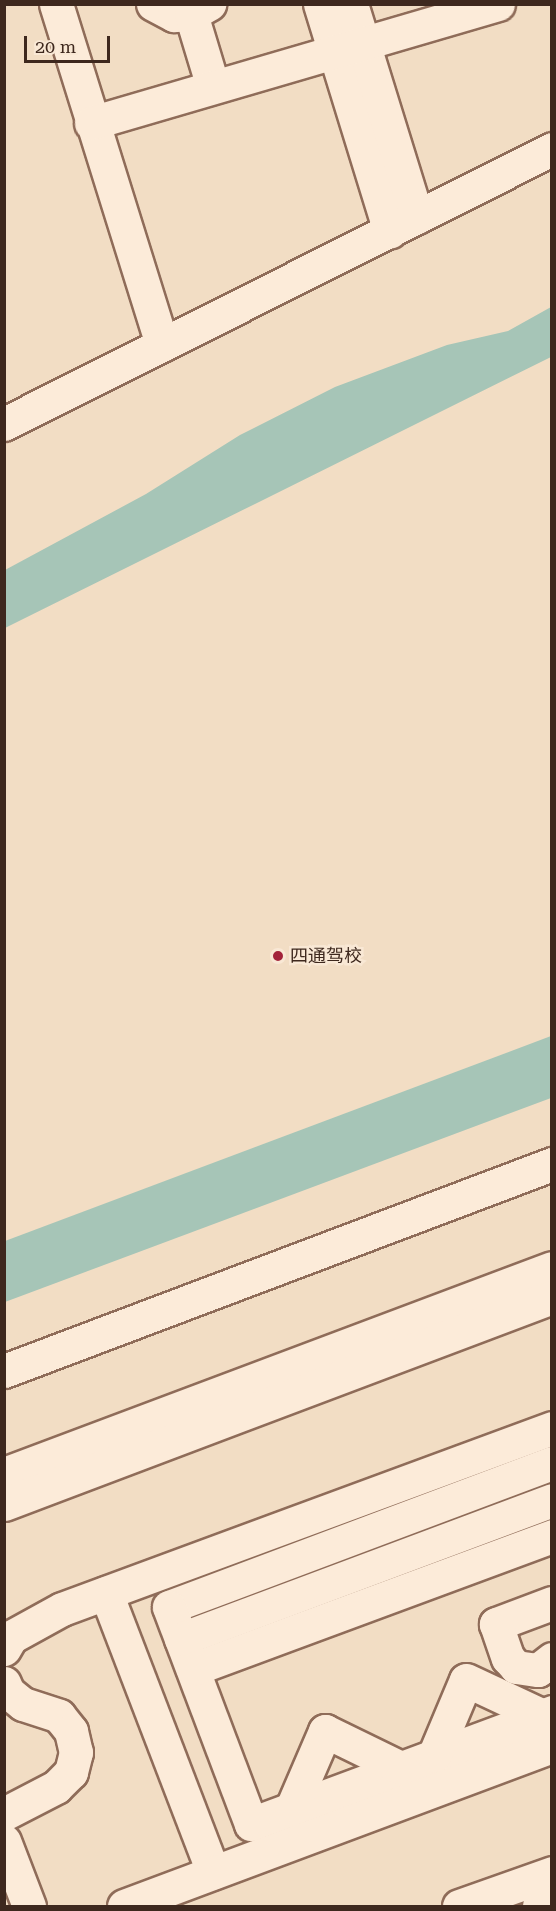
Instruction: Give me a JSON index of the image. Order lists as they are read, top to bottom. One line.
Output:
{"places":["四通驾校"],"scale_bar":"20 m"}
